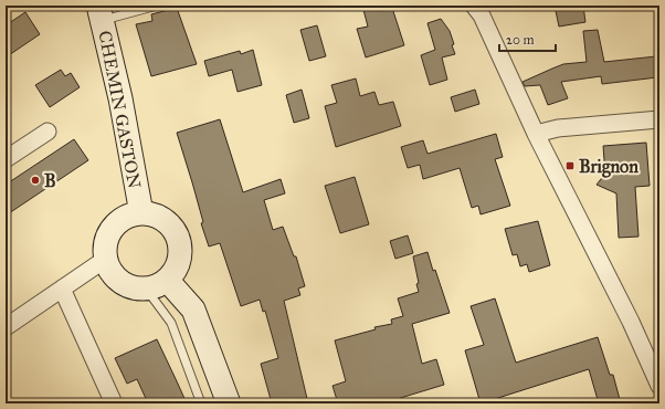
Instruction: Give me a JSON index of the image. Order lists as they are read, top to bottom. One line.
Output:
{"streets":{"street":["CHEMIN GASTON"]},"places":{"transit":["Brignon"],"other":["B"]},"scale_bar":"20 m"}
